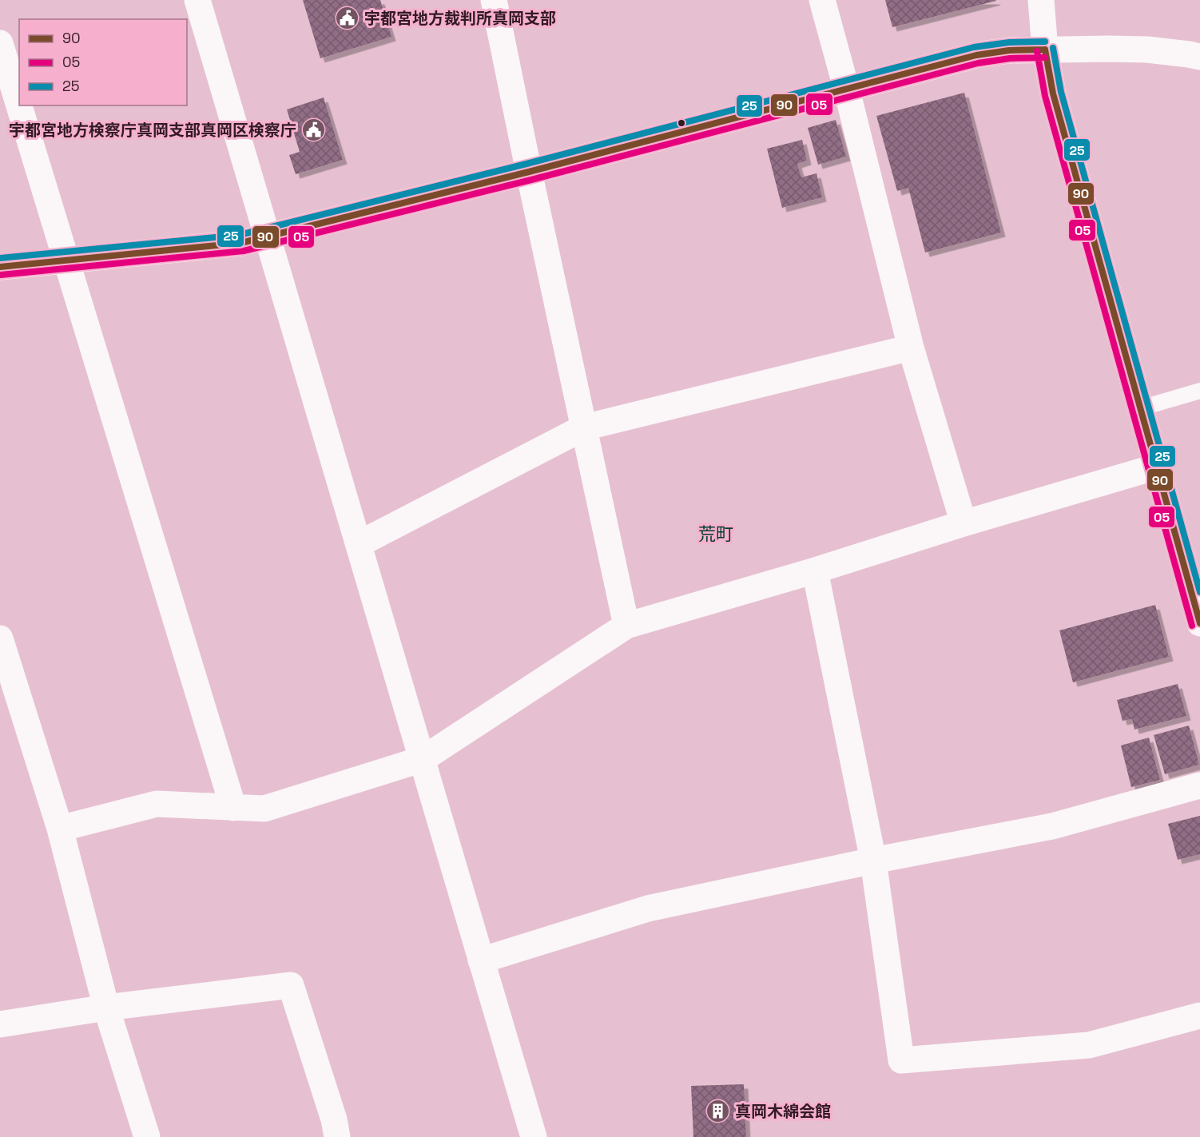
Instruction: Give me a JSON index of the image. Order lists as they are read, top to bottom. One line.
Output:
{"districts":["荒町"],"places":{"public building":["宇都宮地方裁判所真岡支部","宇都宮地方検察庁真岡支部真岡区検察庁"],"building":["真岡木綿会館"]},"lines":["transit line 25","transit line 90","transit line 05"],"legend":["90","05","25"]}
